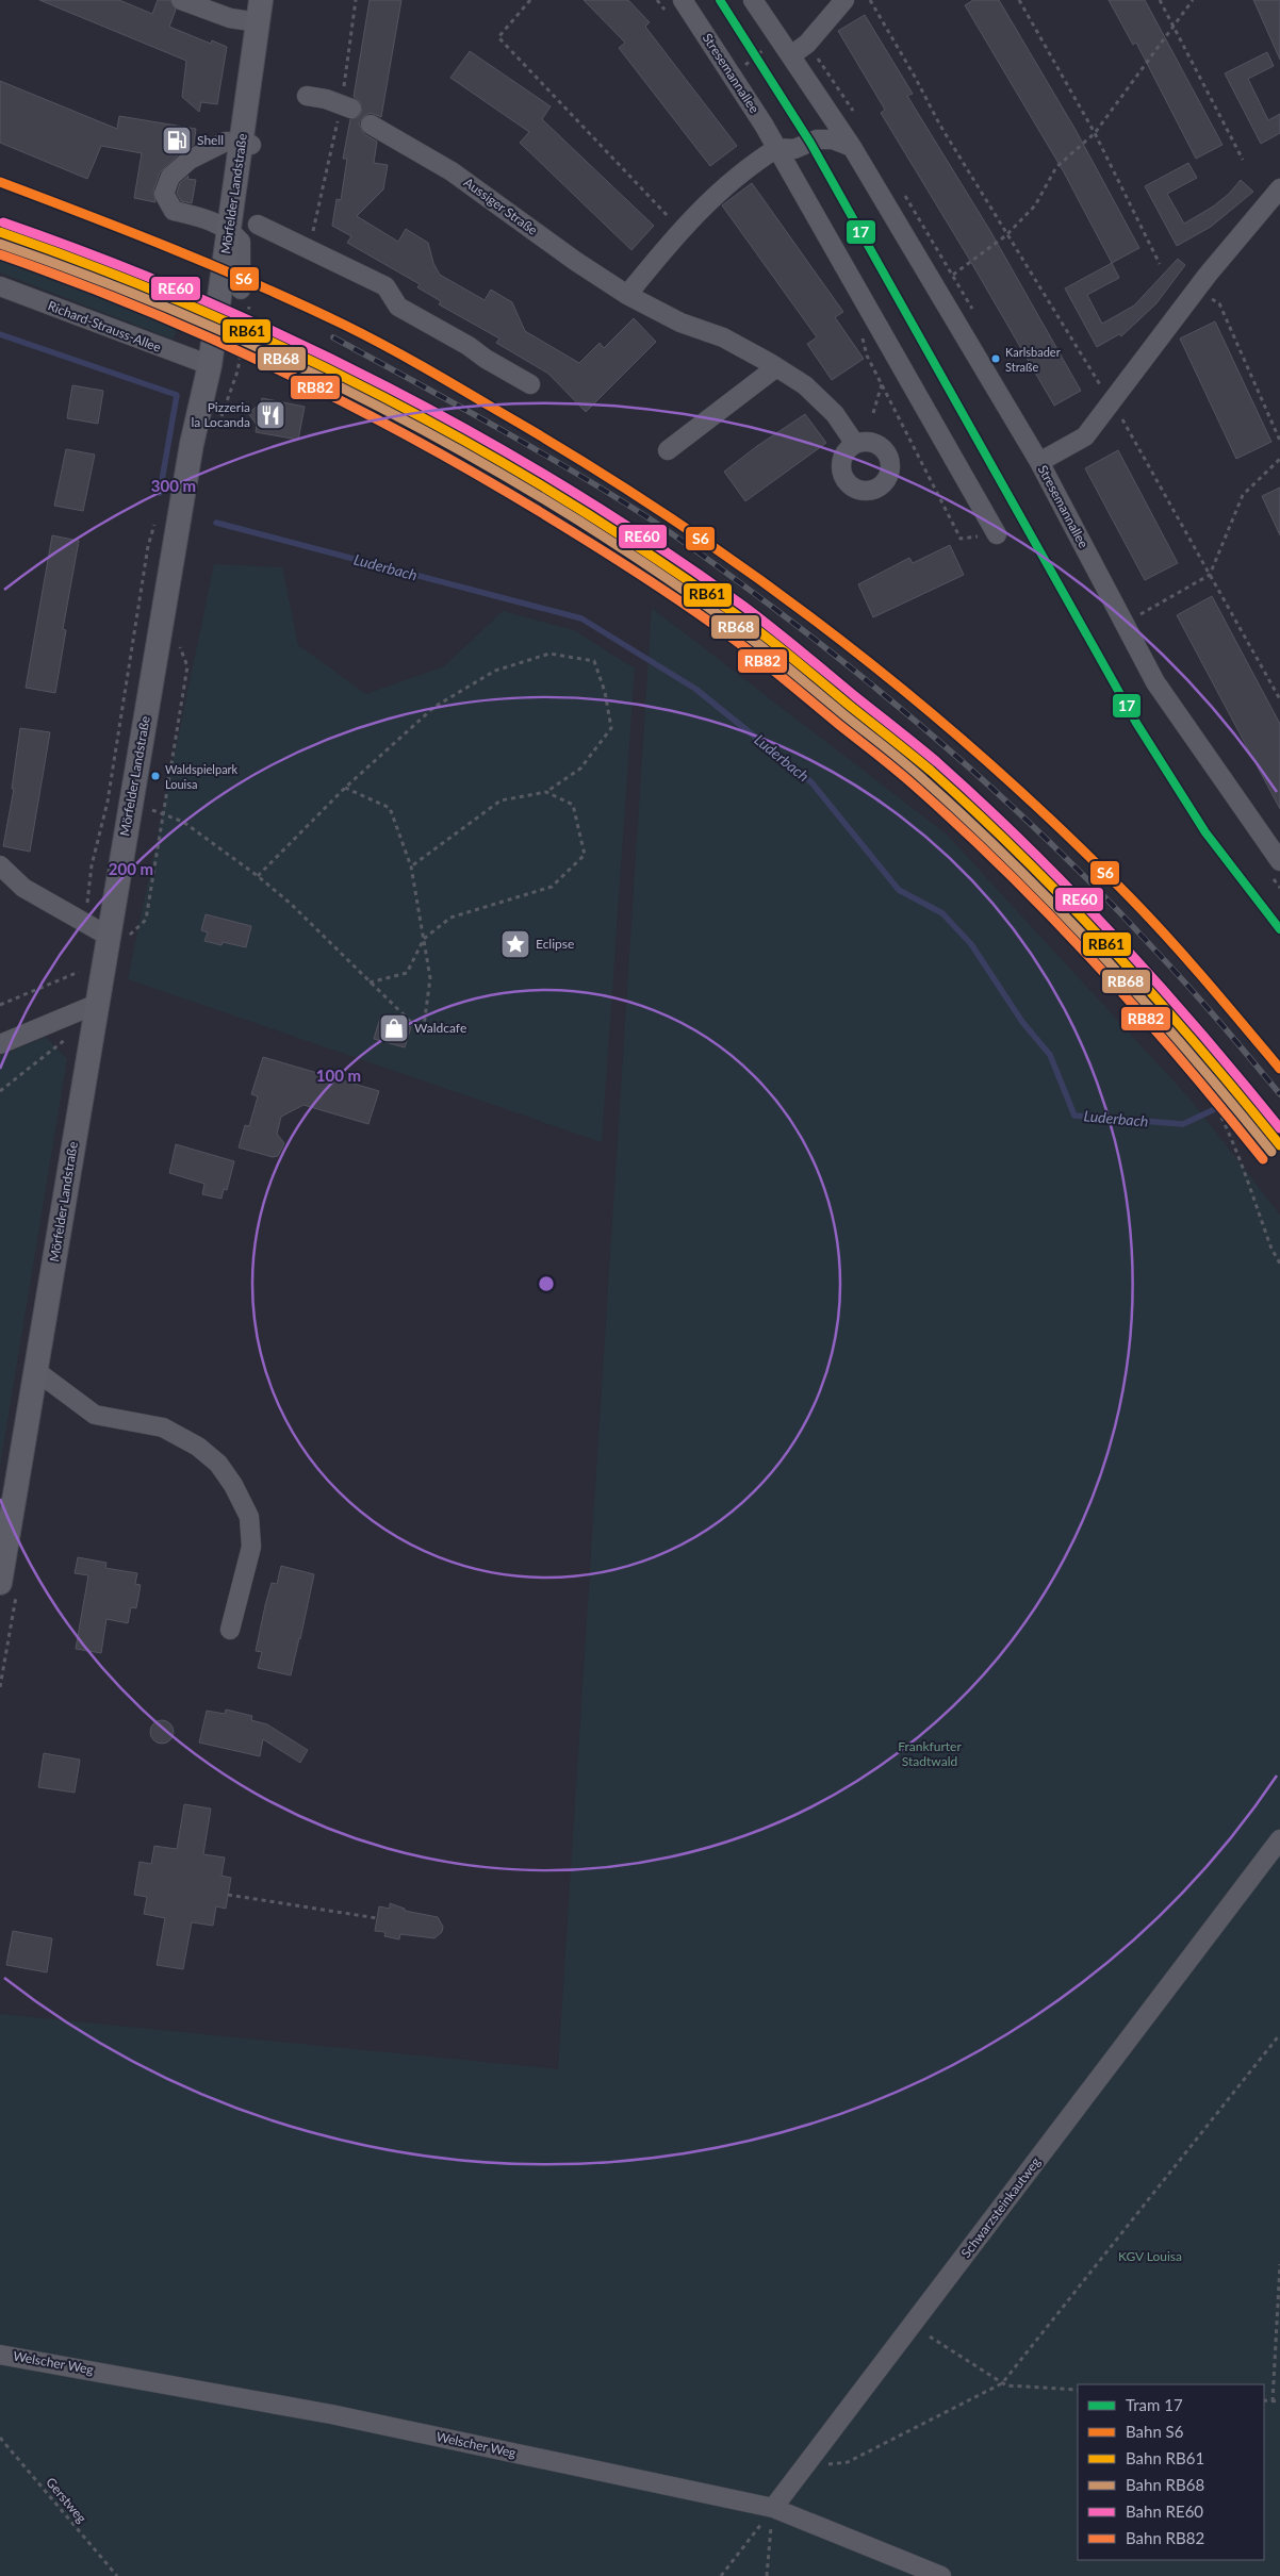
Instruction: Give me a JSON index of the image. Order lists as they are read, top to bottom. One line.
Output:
{"streets":{"main road":["Mörfelder Landstraße"],"street":["Stresemannallee","Aussiger Straße","Richard-Strauss-Allee","Schwarzsteinkautweg","Welscher Weg"],"path":["Gerstweg"]},"crossings":[["Mörfelder Landstraße","Richard-Strauss-Allee"],["Schwarzsteinkautweg","Welscher Weg"]],"water":["Luderbach"],"parks":["Frankfurter Stadtwald","KGV Louisa"],"places":{"fuel station":["Shell"],"other":["Karlsbader Straße","Waldspielpark Louisa"],"restaurant":["Pizzeria la Locanda"],"place":["Eclipse"],"shop":["Waldcafe"]},"lines":["tram line 17","rail line S6","rail line RE60","rail line RB61","rail line RB68","rail line RB82"],"legend":["Tram 17","Bahn S6","Bahn RB61","Bahn RB68","Bahn RE60","Bahn RB82"],"rings":["300 m","200 m","100 m"]}
